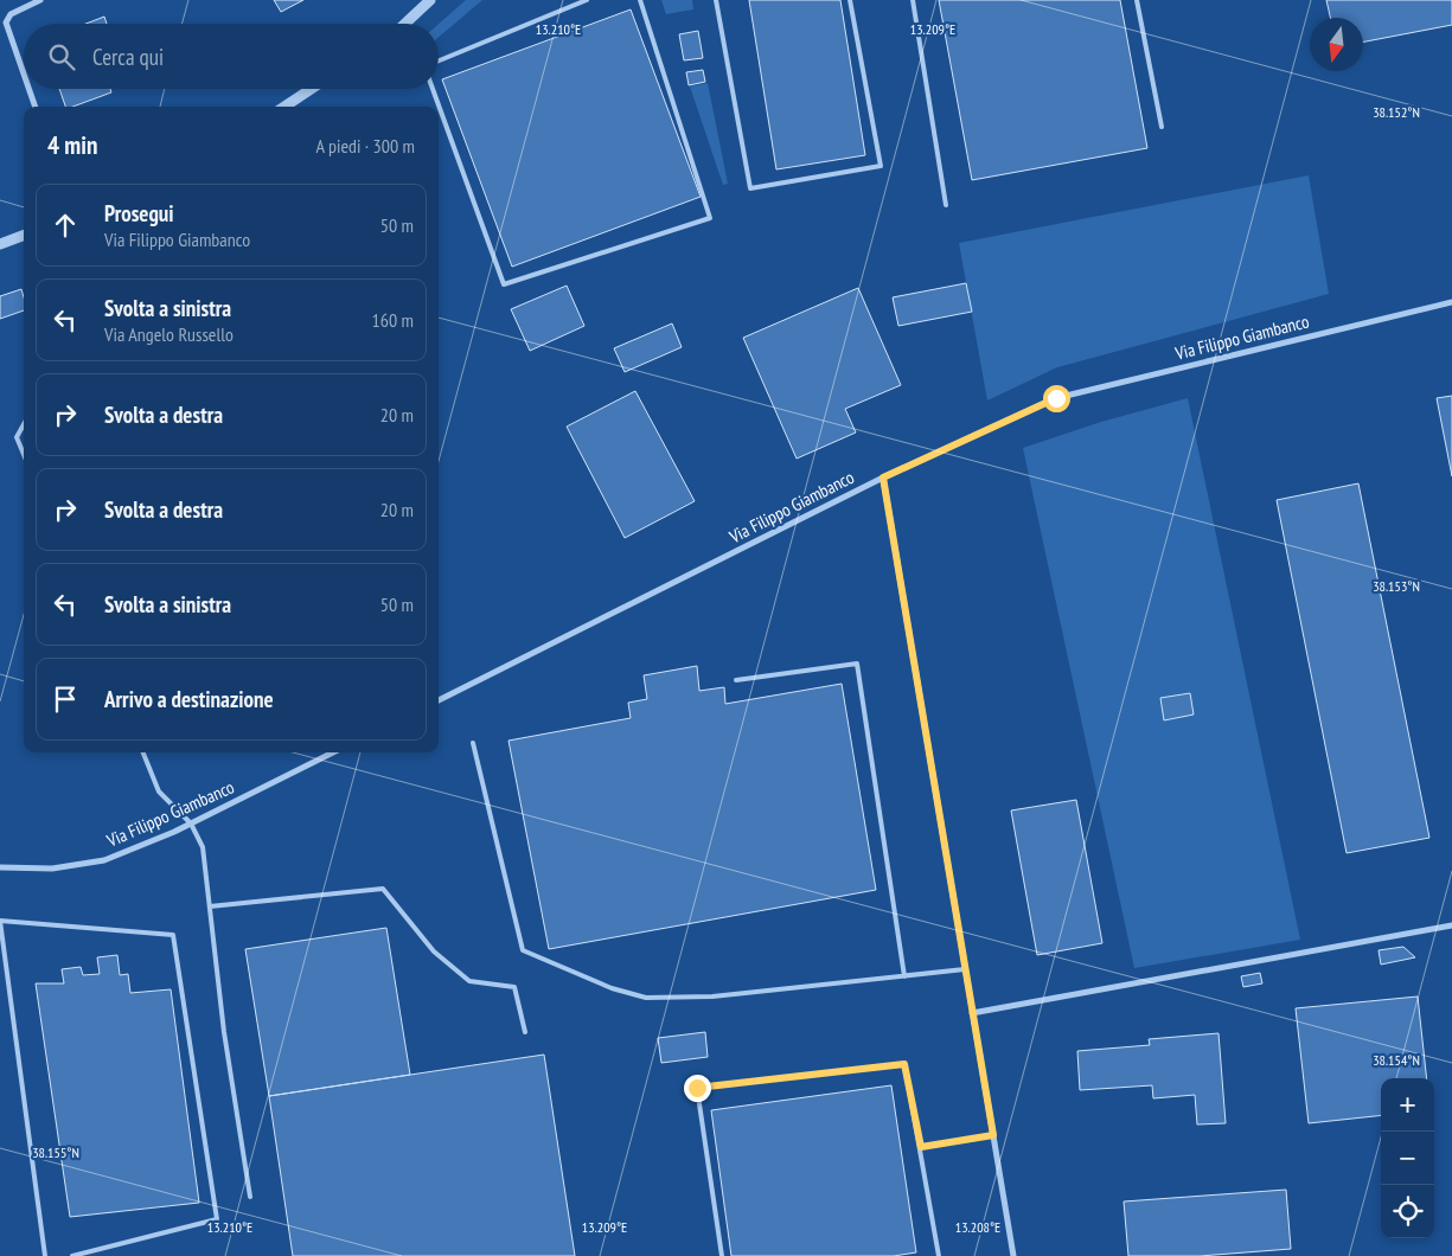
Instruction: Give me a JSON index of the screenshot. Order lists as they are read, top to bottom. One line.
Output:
{"streets":{"street":["Via Filippo Giambanco"]},"north":"bottom","page":{"search":"Cerca qui","heading":["4 min","A piedi · 300 m"],"list":[["Prosegui","Via Filippo Giambanco","50 m"],["Svolta a sinistra","Via Angelo Russello","160 m"],["Svolta a destra","20 m"],["Svolta a destra","20 m"],["Svolta a sinistra","50 m"],"Arrivo a destinazione"],"map_buttons":["+","−"]},"coordinates":["13.210°E","13.209°E","38.152°N","38.153°N","38.154°N","38.155°N","13.208°E"]}
